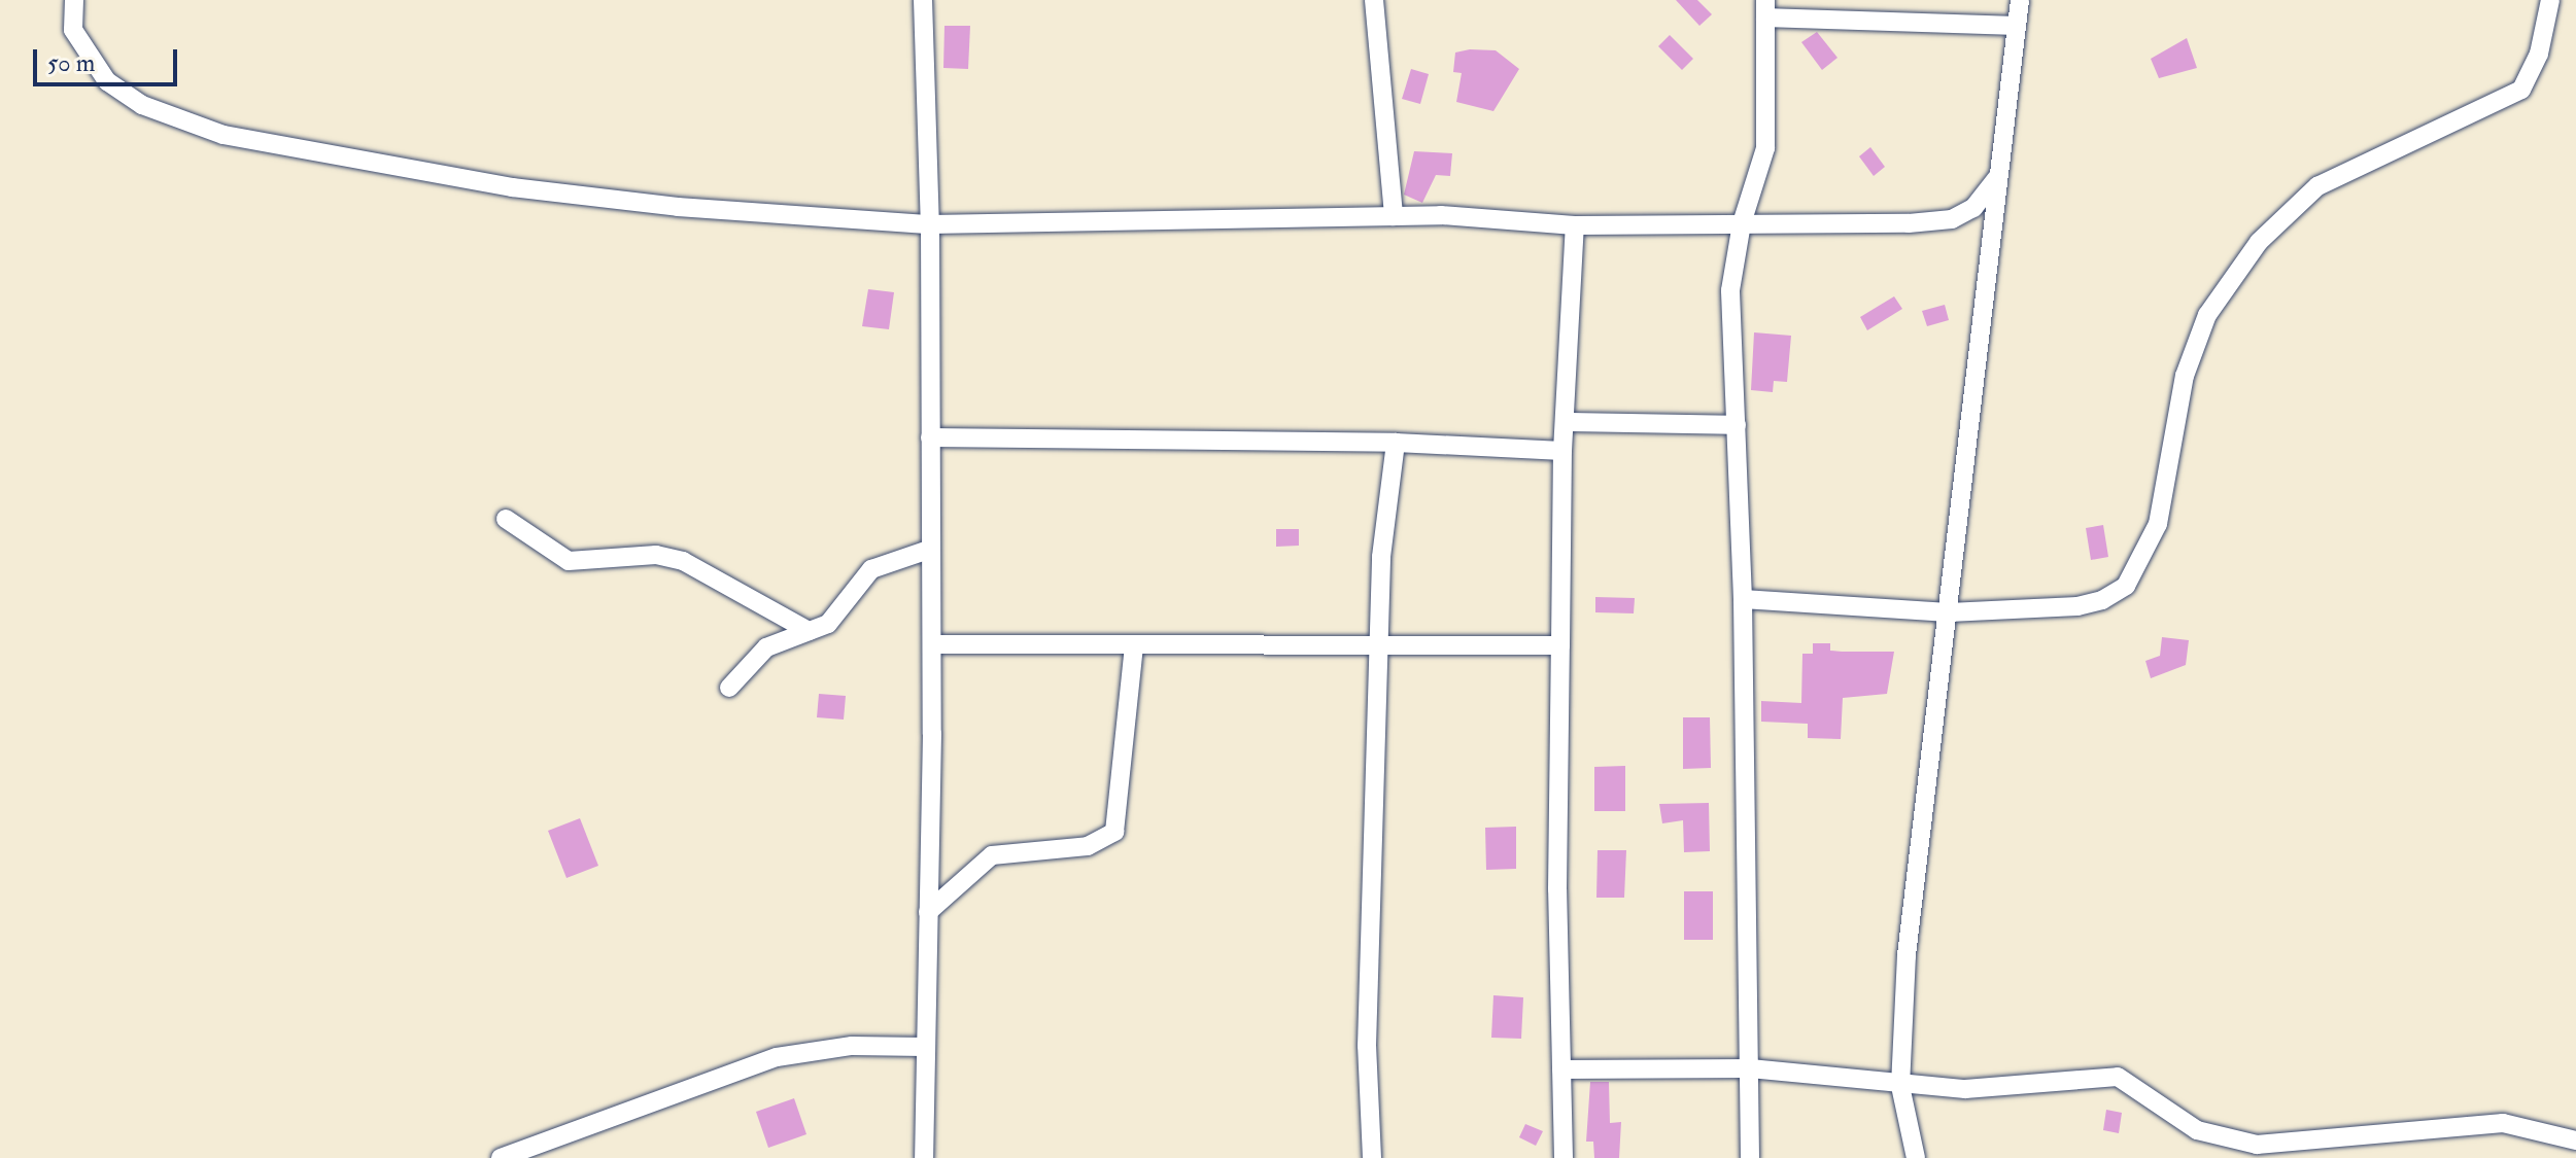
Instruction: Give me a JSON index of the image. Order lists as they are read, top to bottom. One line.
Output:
{"scale_bar":"50 m"}
